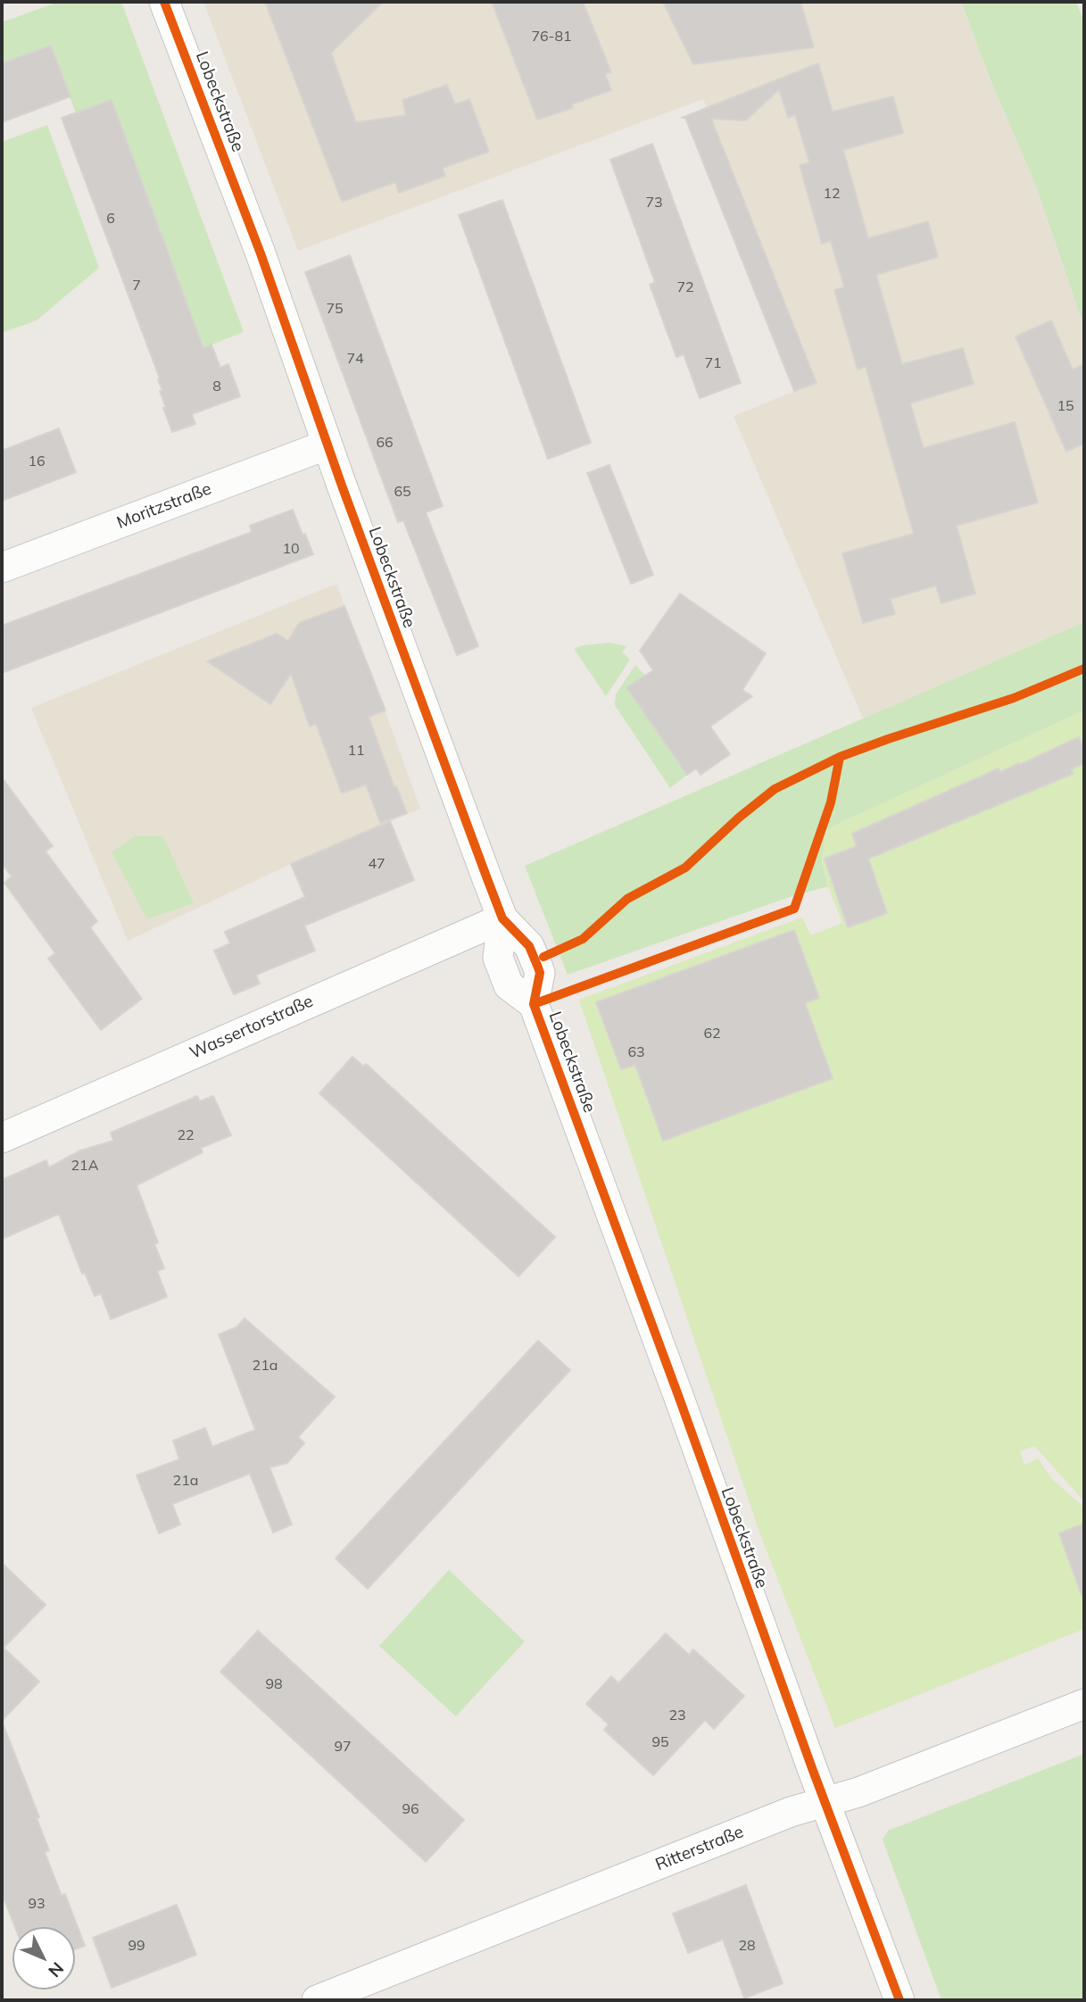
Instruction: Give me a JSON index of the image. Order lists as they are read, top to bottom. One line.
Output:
{"streets":{"street":["Lobeckstraße","Moritzstraße","Wassertorstraße","Ritterstraße"]},"crossings":[["Lobeckstraße","Moritzstraße"],["Lobeckstraße","Wassertorstraße"],["Lobeckstraße","Ritterstraße"]],"house_numbers":["76-81","12","73","6","7","72","75","74","71","8","15","66","16","65","10","11","47","62","63","22","21A","21a","21a","98","23","95","97","96","93","99","28"],"north":"bottom right"}
